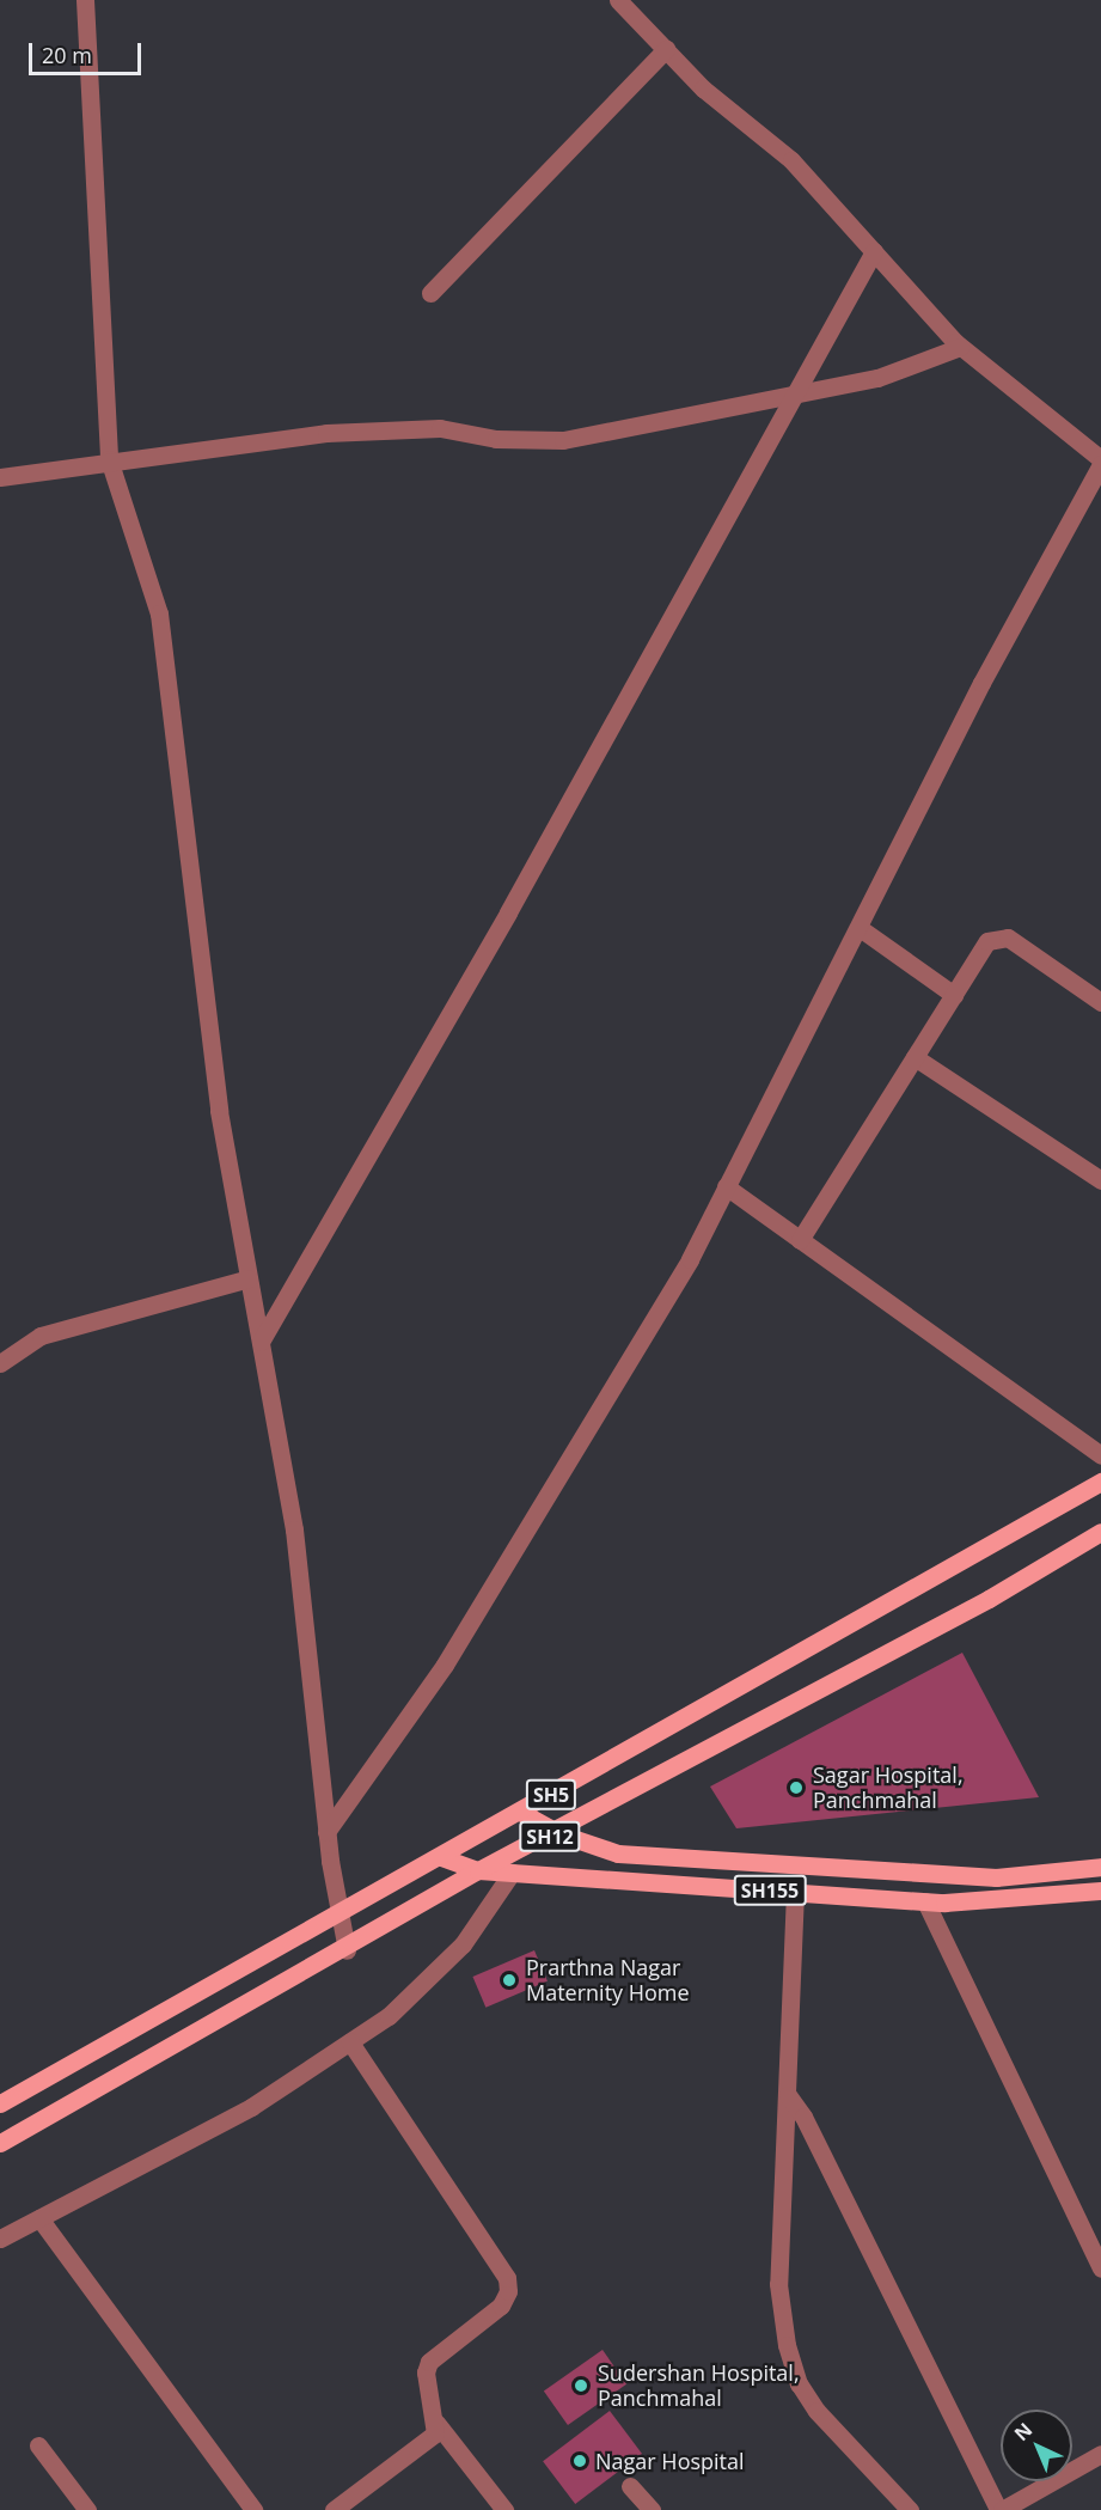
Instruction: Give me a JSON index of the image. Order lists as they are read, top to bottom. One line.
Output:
{"streets":{"main road":["SH5","SH12","SH155"]},"crossings":[["SH5","SH155"],["SH12","SH155"]],"places":["Sagar Hospital, Panchmahal","Prarthna Nagar Maternity Home","Sudershan Hospital, Panchmahal","Nagar Hospital"],"scale_bar":"20 m","north":"top left"}
